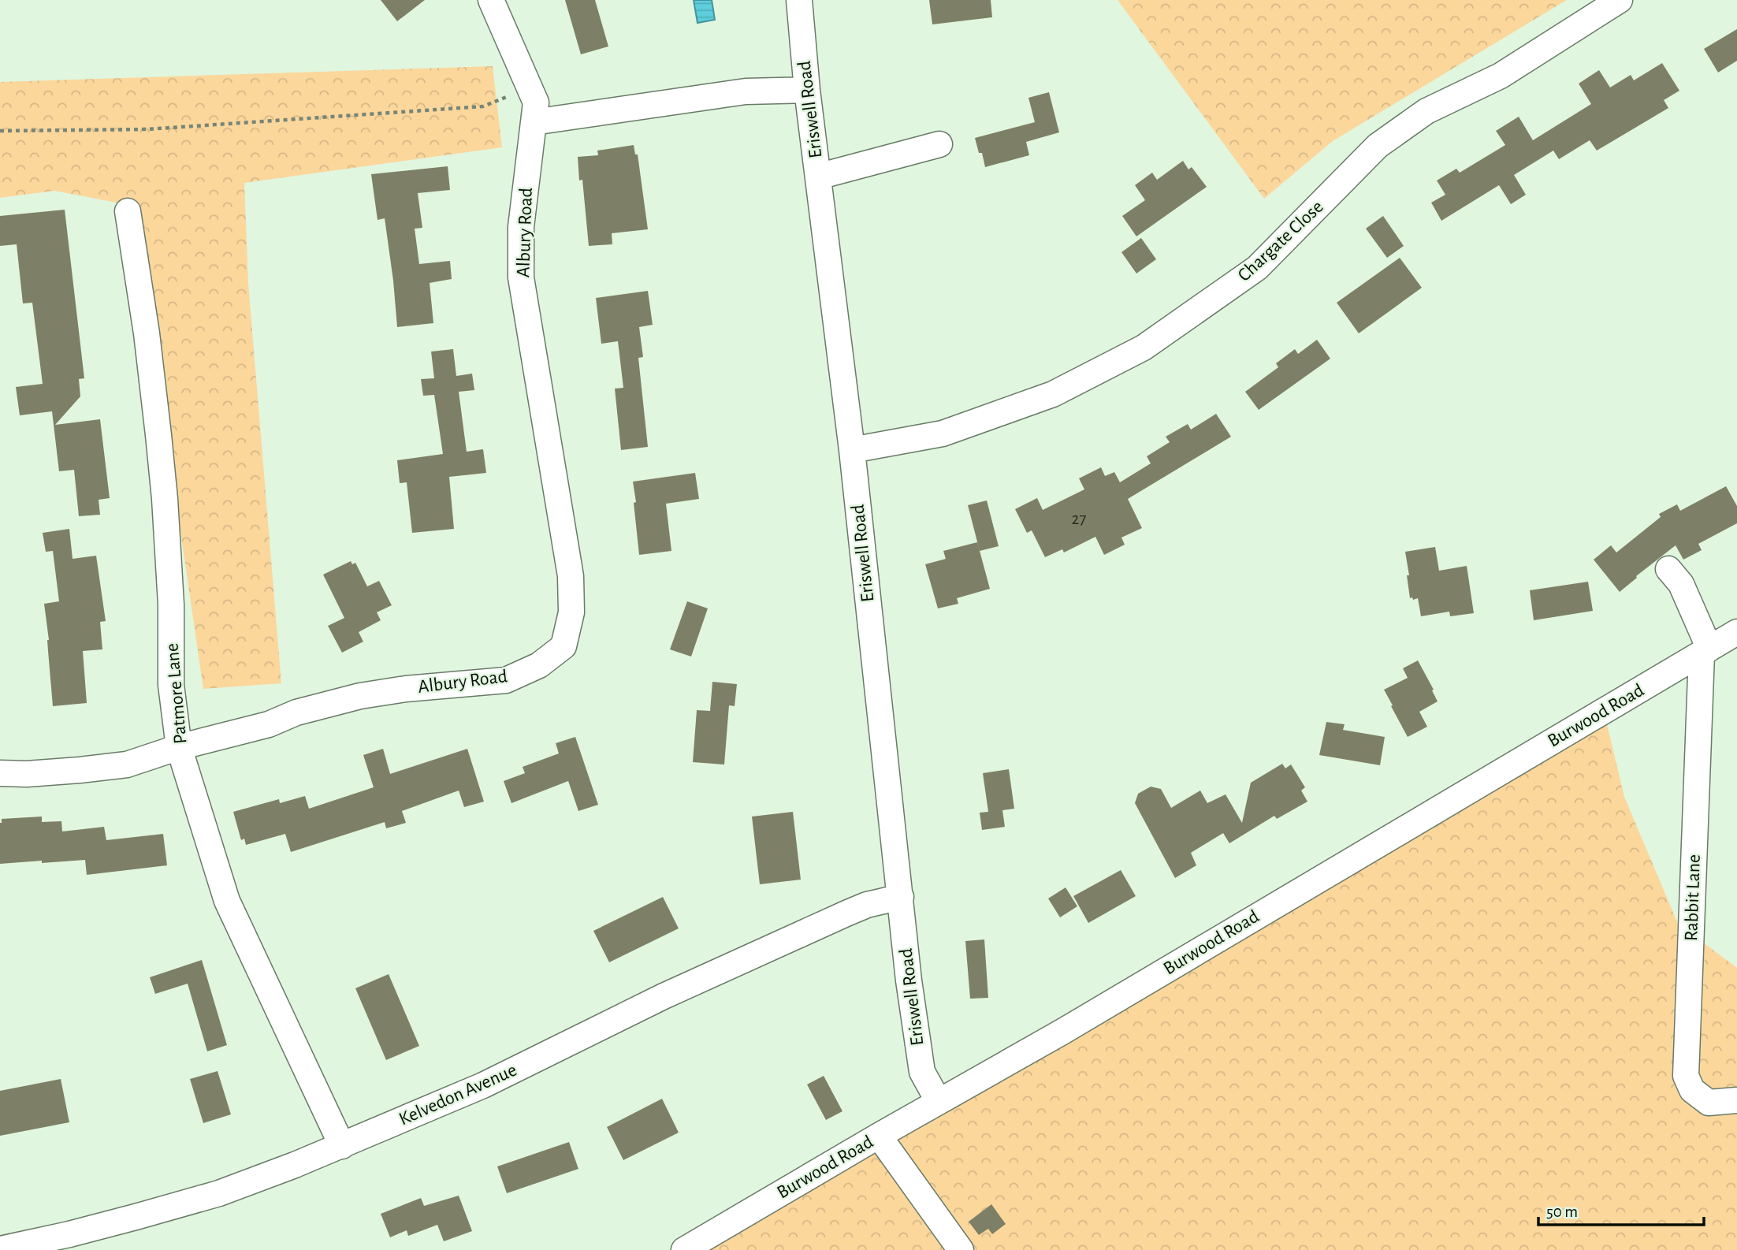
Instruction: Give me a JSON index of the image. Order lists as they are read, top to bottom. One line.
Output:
{"streets":{"street":["Eriswell Road","Albury Road","Chargate Close","Patmore Lane","Burwood Road","Rabbit Lane","Kelvedon Avenue"]},"crossings":[["Eriswell Road","Chargate Close"],["Eriswell Road","Burwood Road"],["Eriswell Road","Kelvedon Avenue"],["Albury Road","Patmore Lane"],["Patmore Lane","Kelvedon Avenue"],["Burwood Road","Rabbit Lane"]],"house_numbers":["27"],"scale_bar":"50 m"}
